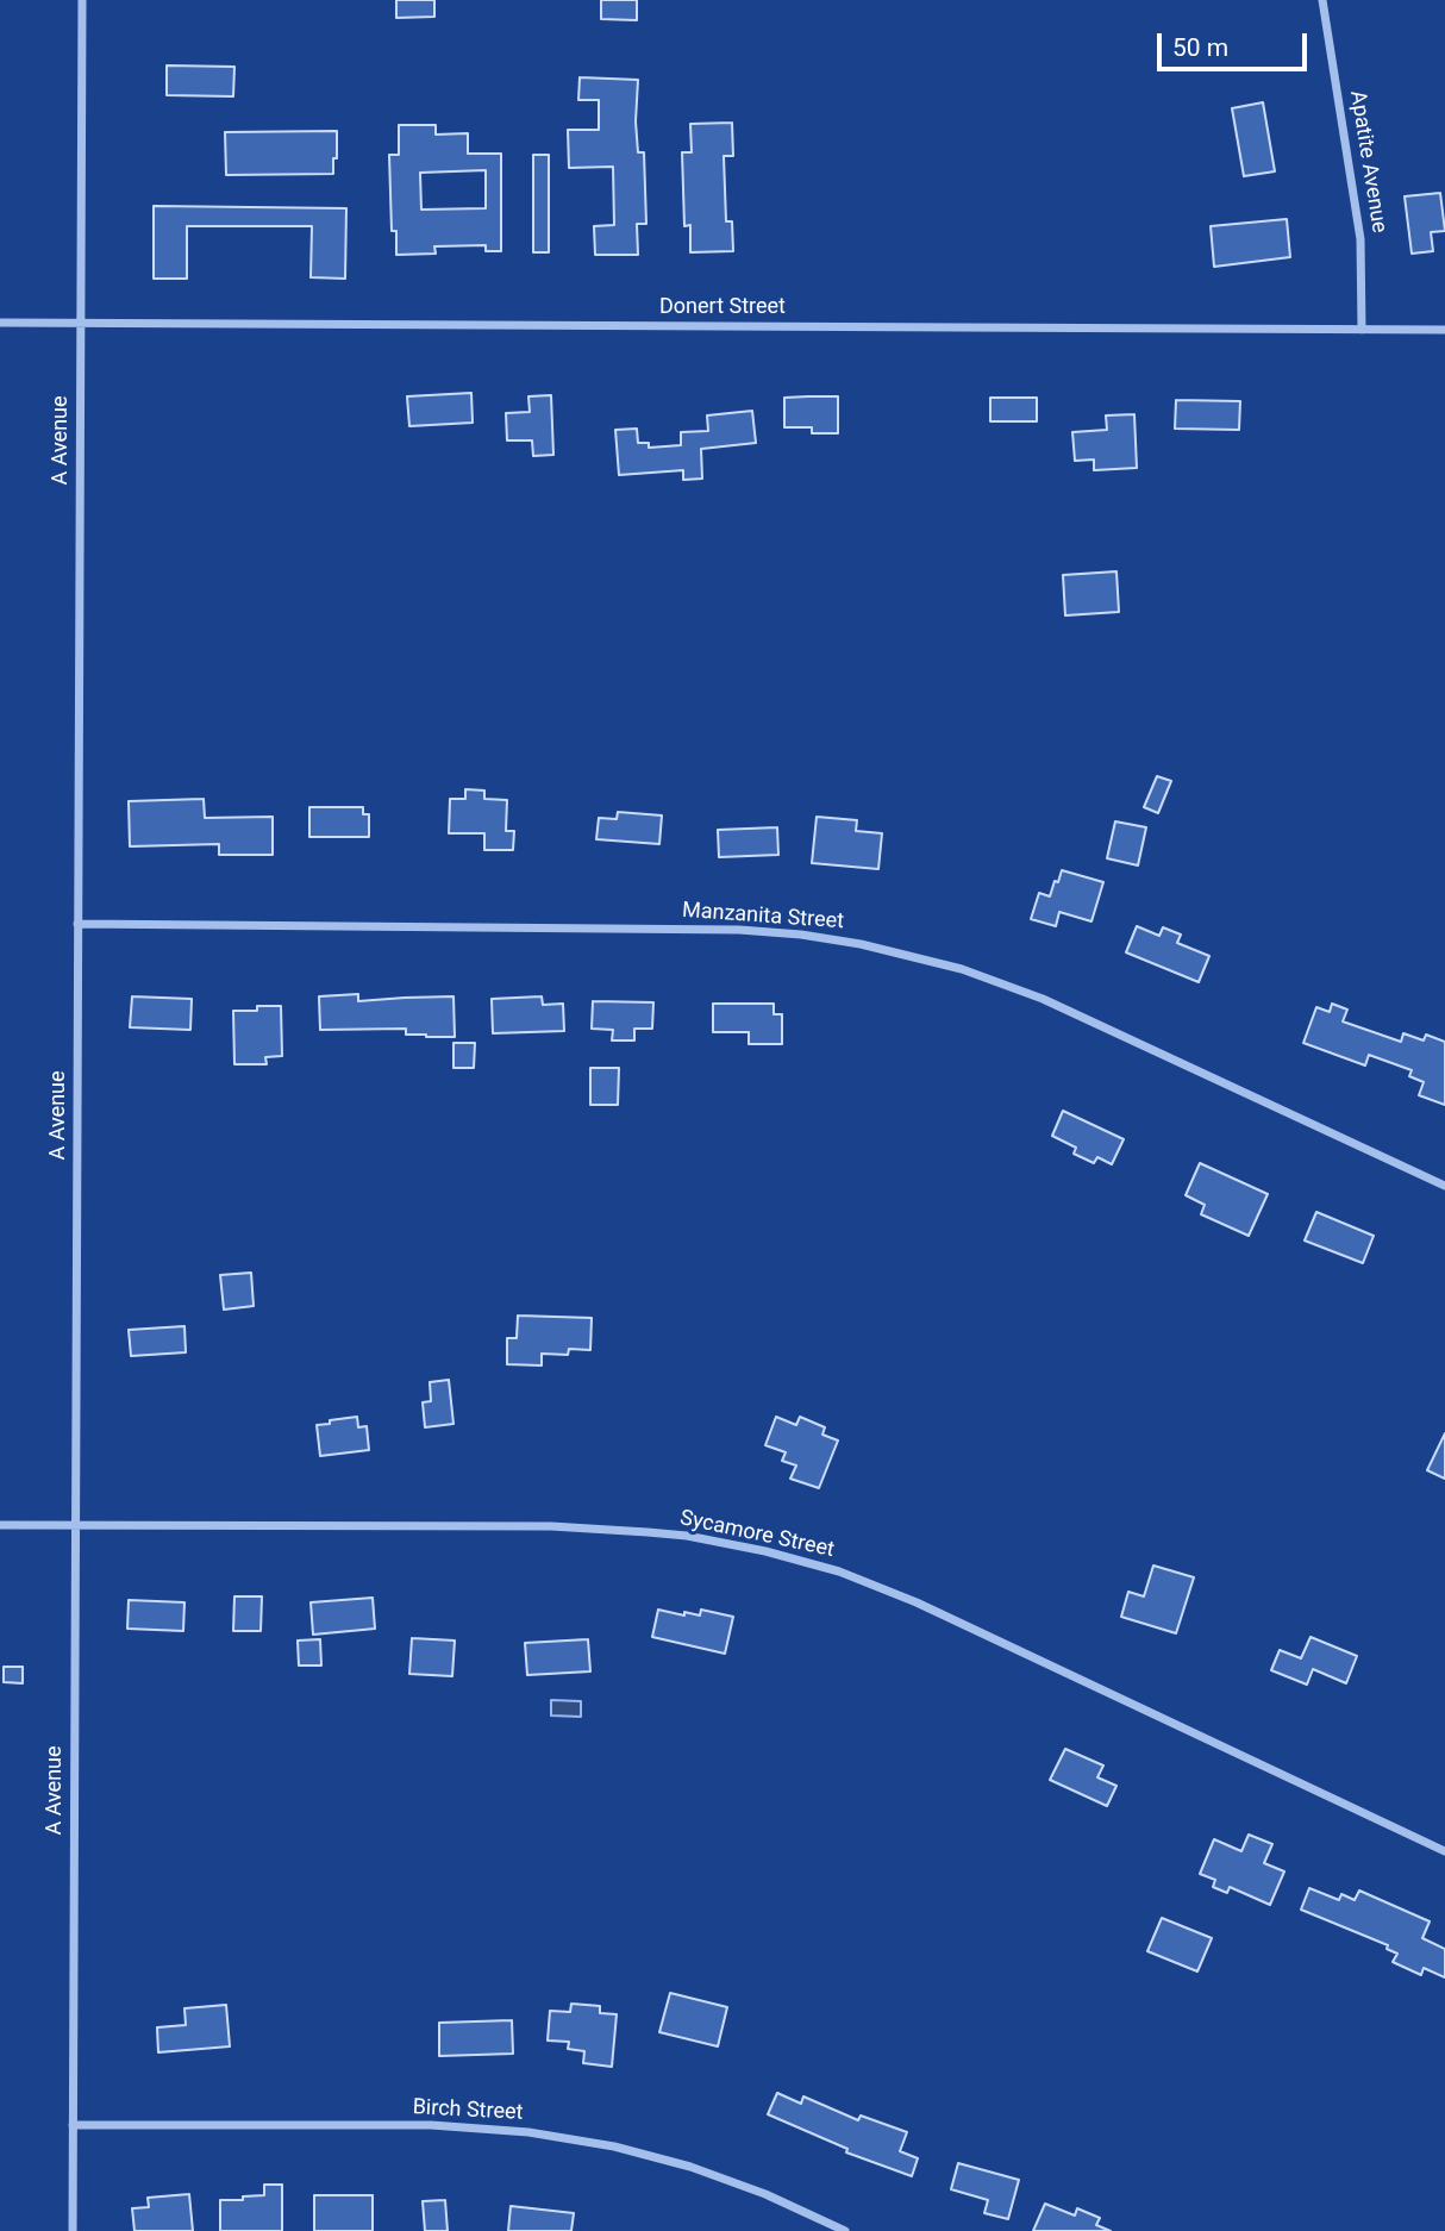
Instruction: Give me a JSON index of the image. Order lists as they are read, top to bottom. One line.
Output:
{"streets":{"street":["Apatite Avenue","Donert Street","A Avenue","Manzanita Street","Sycamore Street","Birch Street"]},"crossings":[["Apatite Avenue","Donert Street"],["Donert Street","A Avenue"],["A Avenue","Manzanita Street"],["A Avenue","Sycamore Street"],["A Avenue","Birch Street"]],"scale_bar":"50 m"}
